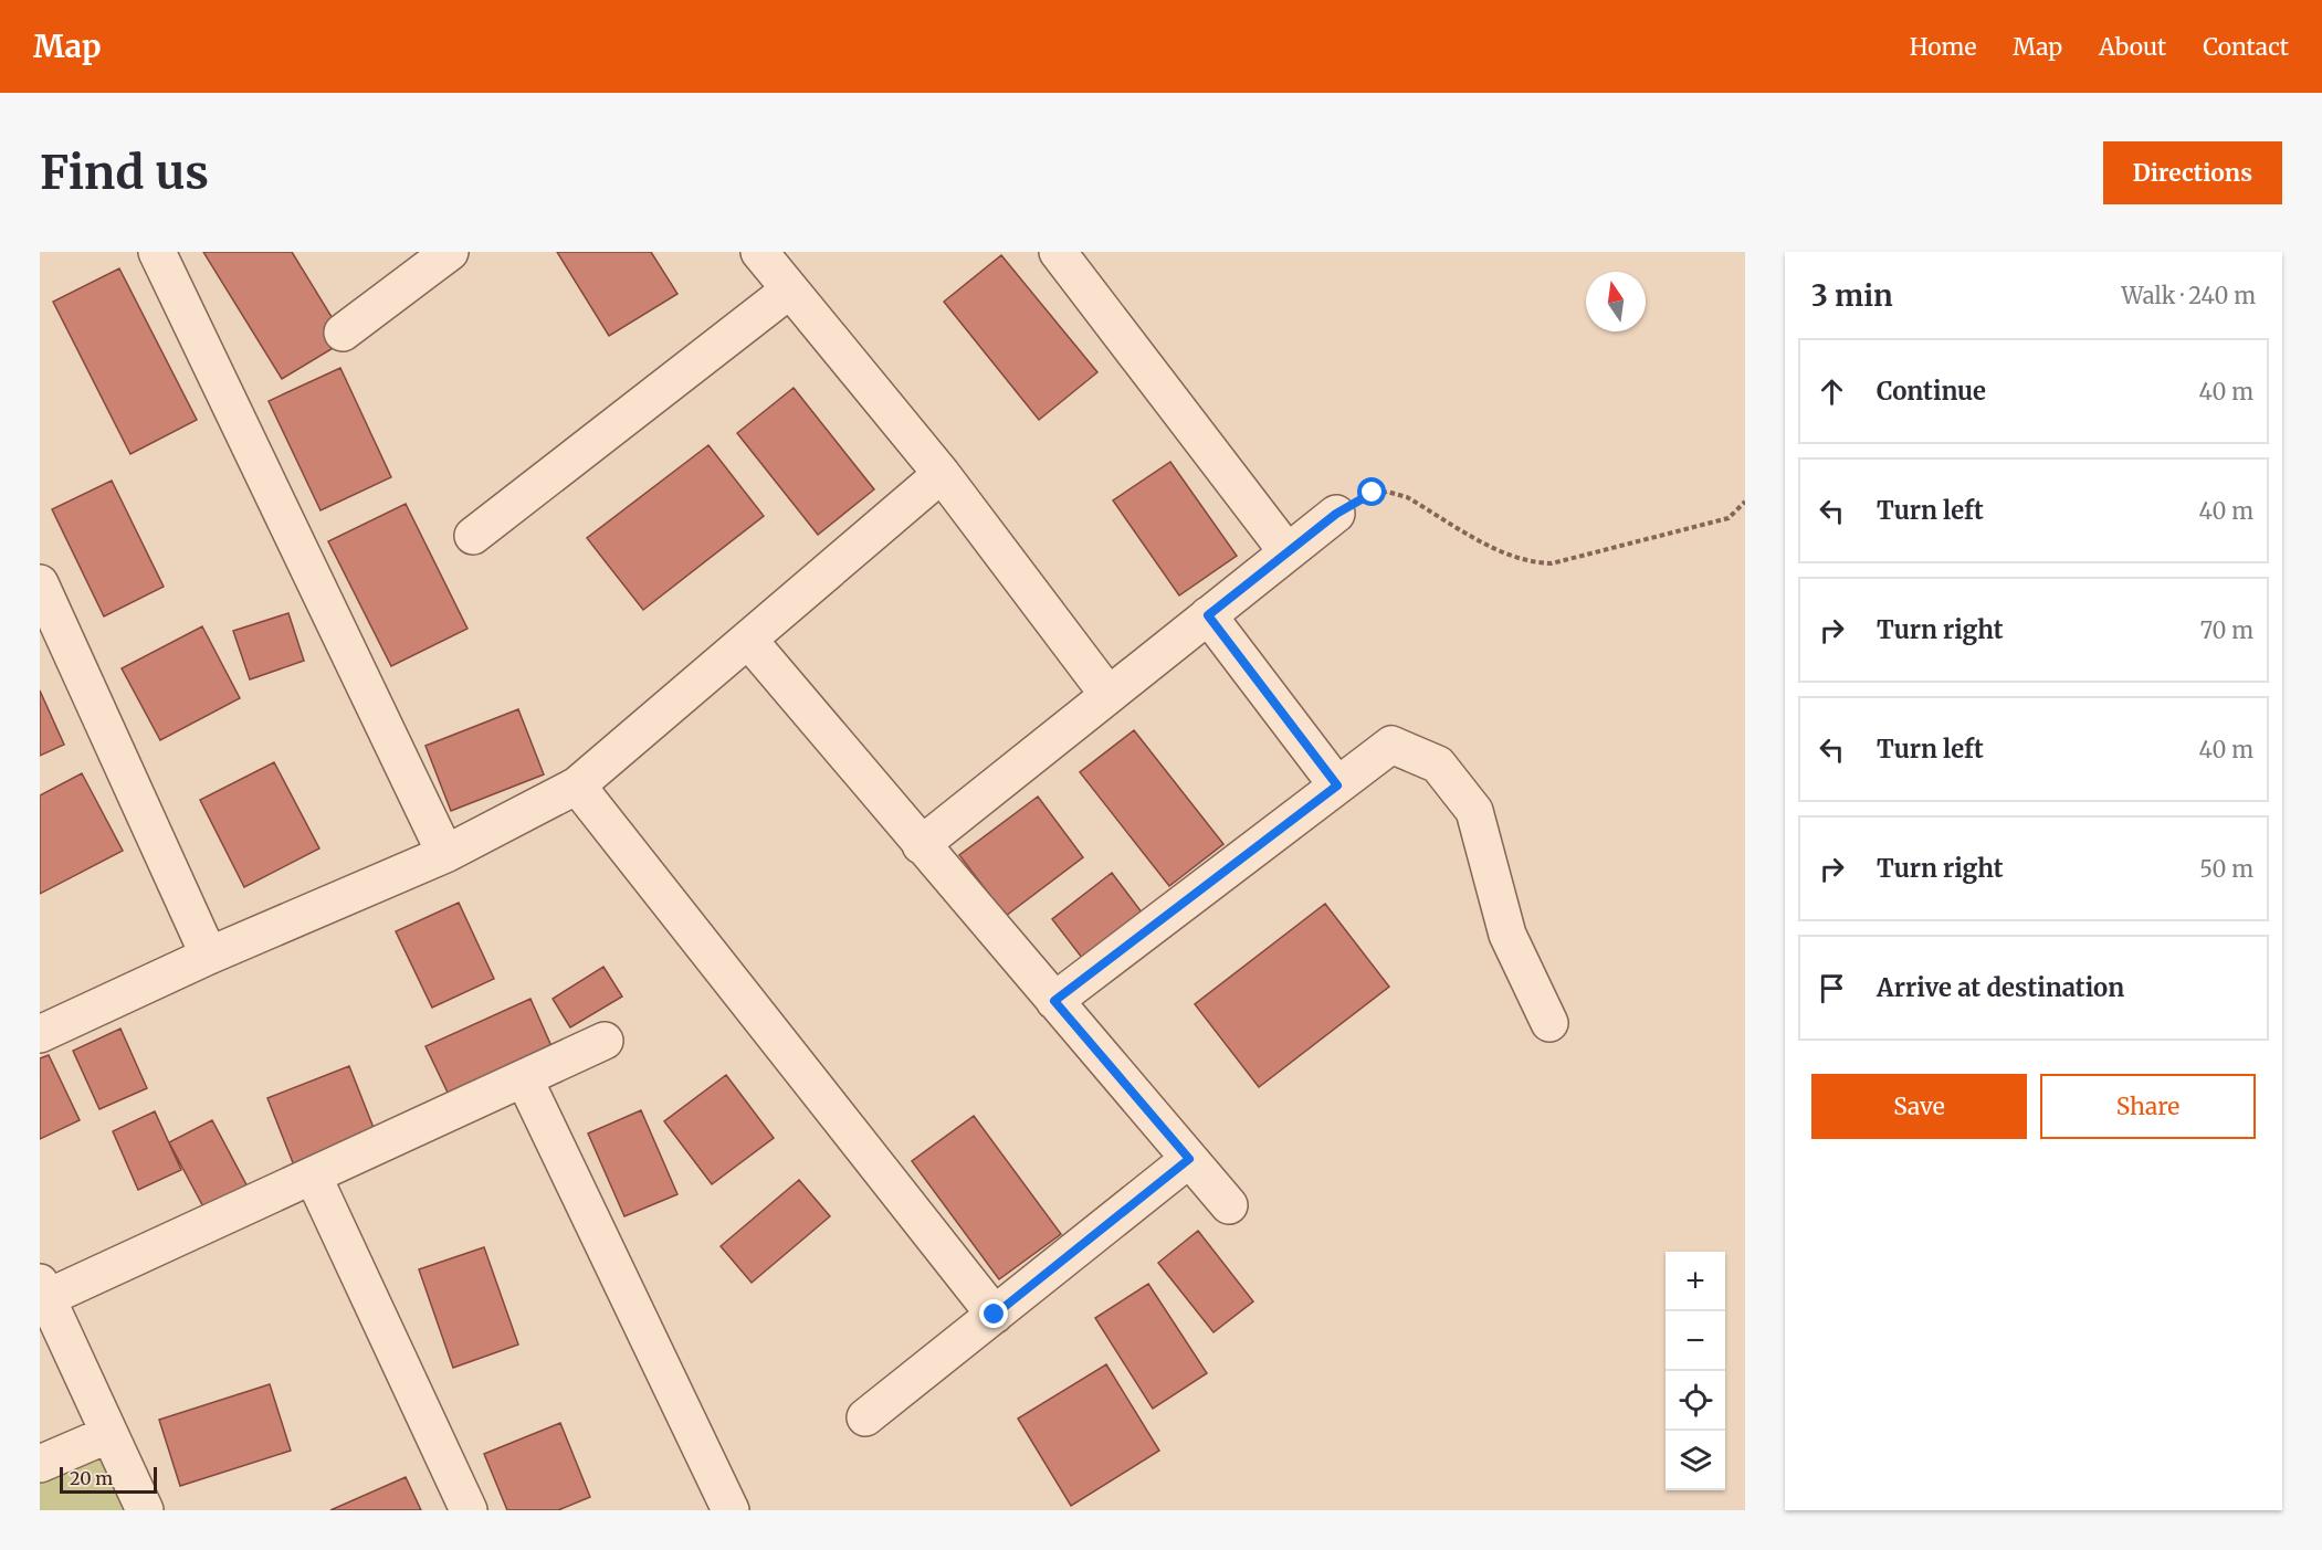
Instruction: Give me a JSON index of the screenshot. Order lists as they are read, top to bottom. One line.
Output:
{"scale_bar":"20 m","north":"top","page":{"header":"Map","nav":["Home","Map","About","Contact"],"buttons":["Directions",["Save","Share"]],"title":"Find us","heading":["3 min","Walk · 240 m"],"list":[["Continue","40 m"],["Turn left","40 m"],["Turn right","70 m"],["Turn left","40 m"],["Turn right","50 m"],"Arrive at destination"],"map_buttons":["+","−"],"scale":"20 m"}}
